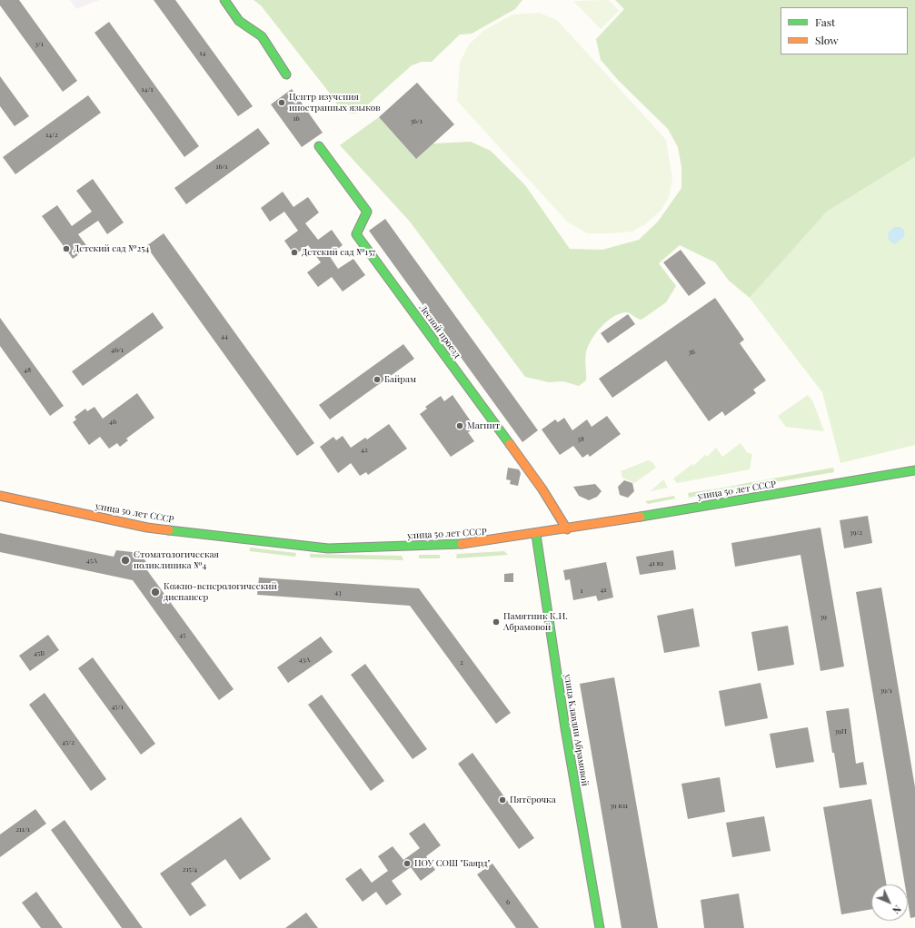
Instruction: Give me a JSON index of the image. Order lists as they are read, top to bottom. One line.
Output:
{"streets":{"street":["Лесной проезд","улица 50 лет СССР","улица Клавдии Абрамовой"]},"crossings":[["Лесной проезд","улица 50 лет СССР"],["улица 50 лет СССР","улица Клавдии Абрамовой"]],"places":["Центр изучения иностранных языков","Детский сад №254","Детский сад №157","Байрам","Магнит","Стоматологическая поликлиника №4","Кожно-венерологический диспансер","Памятник К.И. Абрамовой","Пятёрочка","НОУ СОШ \"Баярд\""],"house_numbers":["3/1","14","14/1","16","36/1","14/2","16/1","44","46/1","36","48","46","38","42","39/2","45А","41 к1","41","1","43","39","45","45Б","43А","2","39/1","45/1","39П","45/2","39 к11","211/1","215/4","6"],"legend":["Fast","Slow"],"north":"bottom right"}
